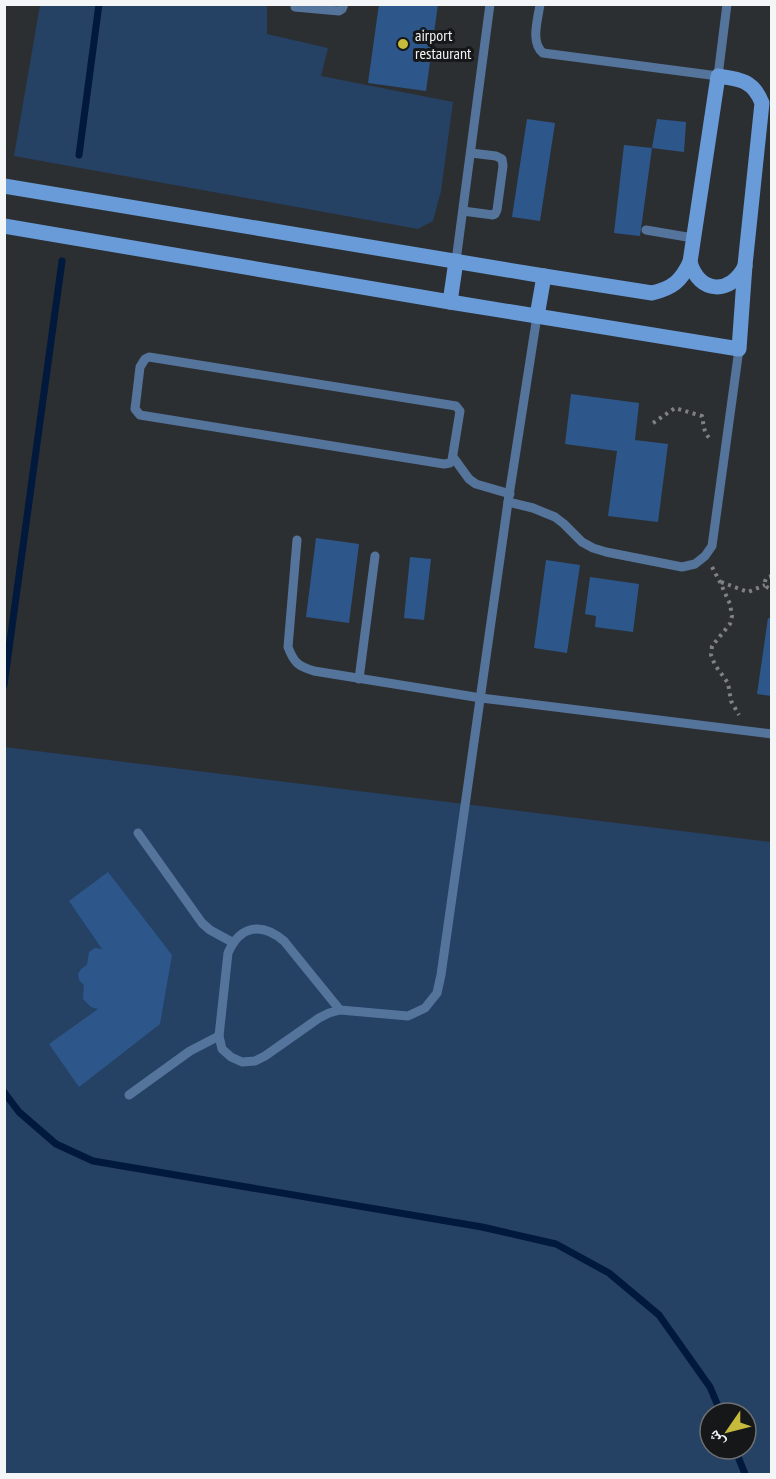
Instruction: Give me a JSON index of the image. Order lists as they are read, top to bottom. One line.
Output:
{"places":["airport restaurant"],"north":"bottom left"}
